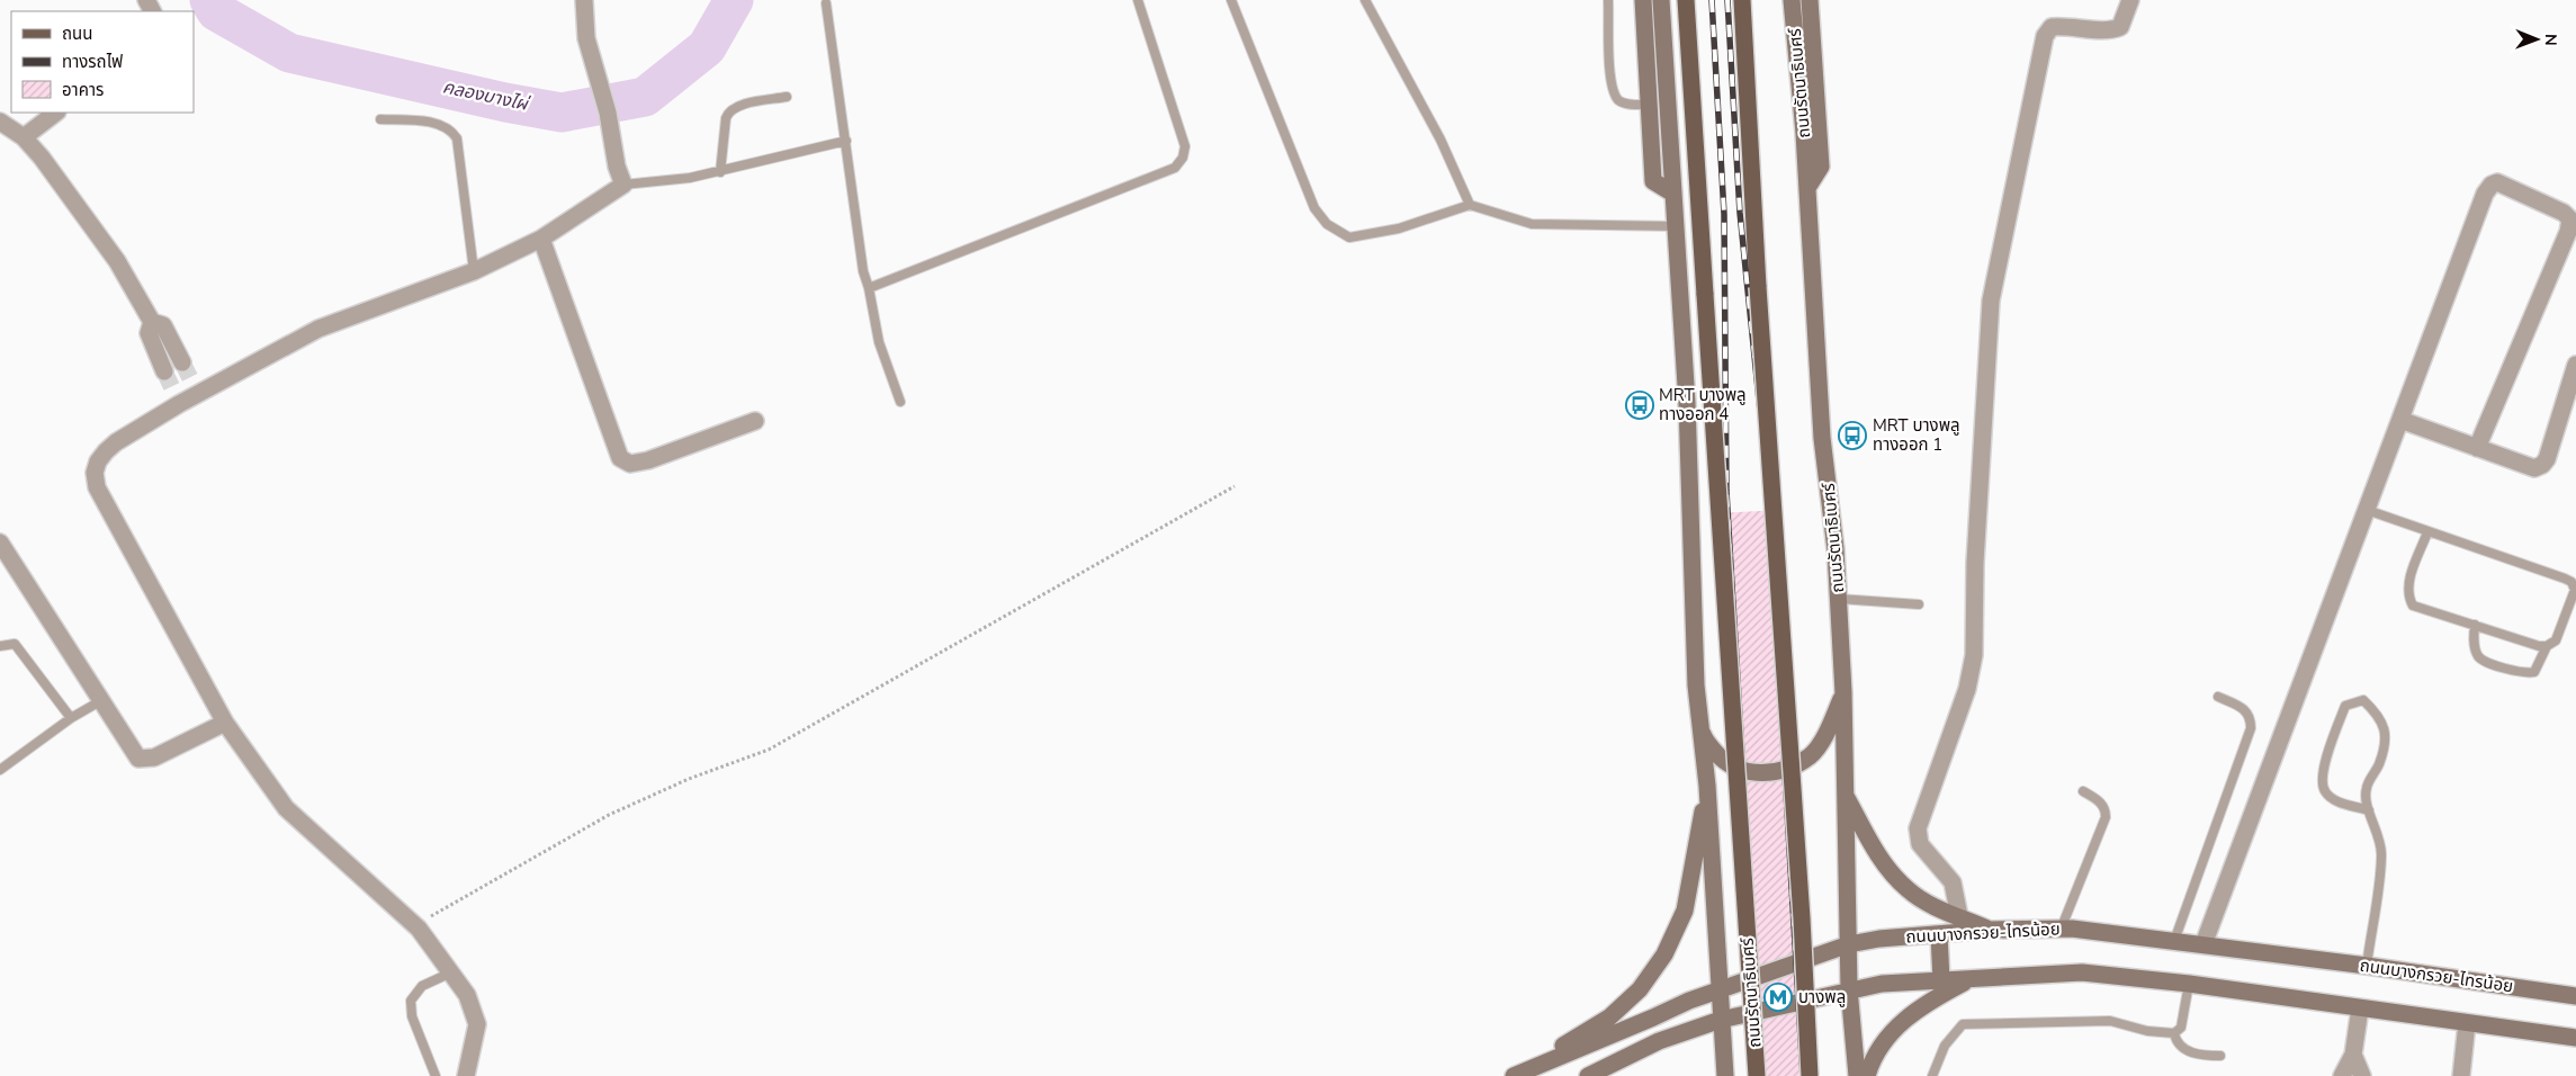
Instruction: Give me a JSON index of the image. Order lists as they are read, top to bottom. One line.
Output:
{"streets":{"main road":["ถนนรัตนาธิเบศร์","ถนนบางกรวย-ไทรน้อย"]},"crossings":[["ถนนรัตนาธิเบศร์","ถนนบางกรวย-ไทรน้อย"]],"water":["คลองบางไผ่"],"places":{"bus stop":["MRT บางพลู ทางออก 4","MRT บางพลู ทางออก 1"],"metro station":["บางพลู"]},"legend":["ถนน","ทางรถไฟ","อาคาร"],"north":"right"}
